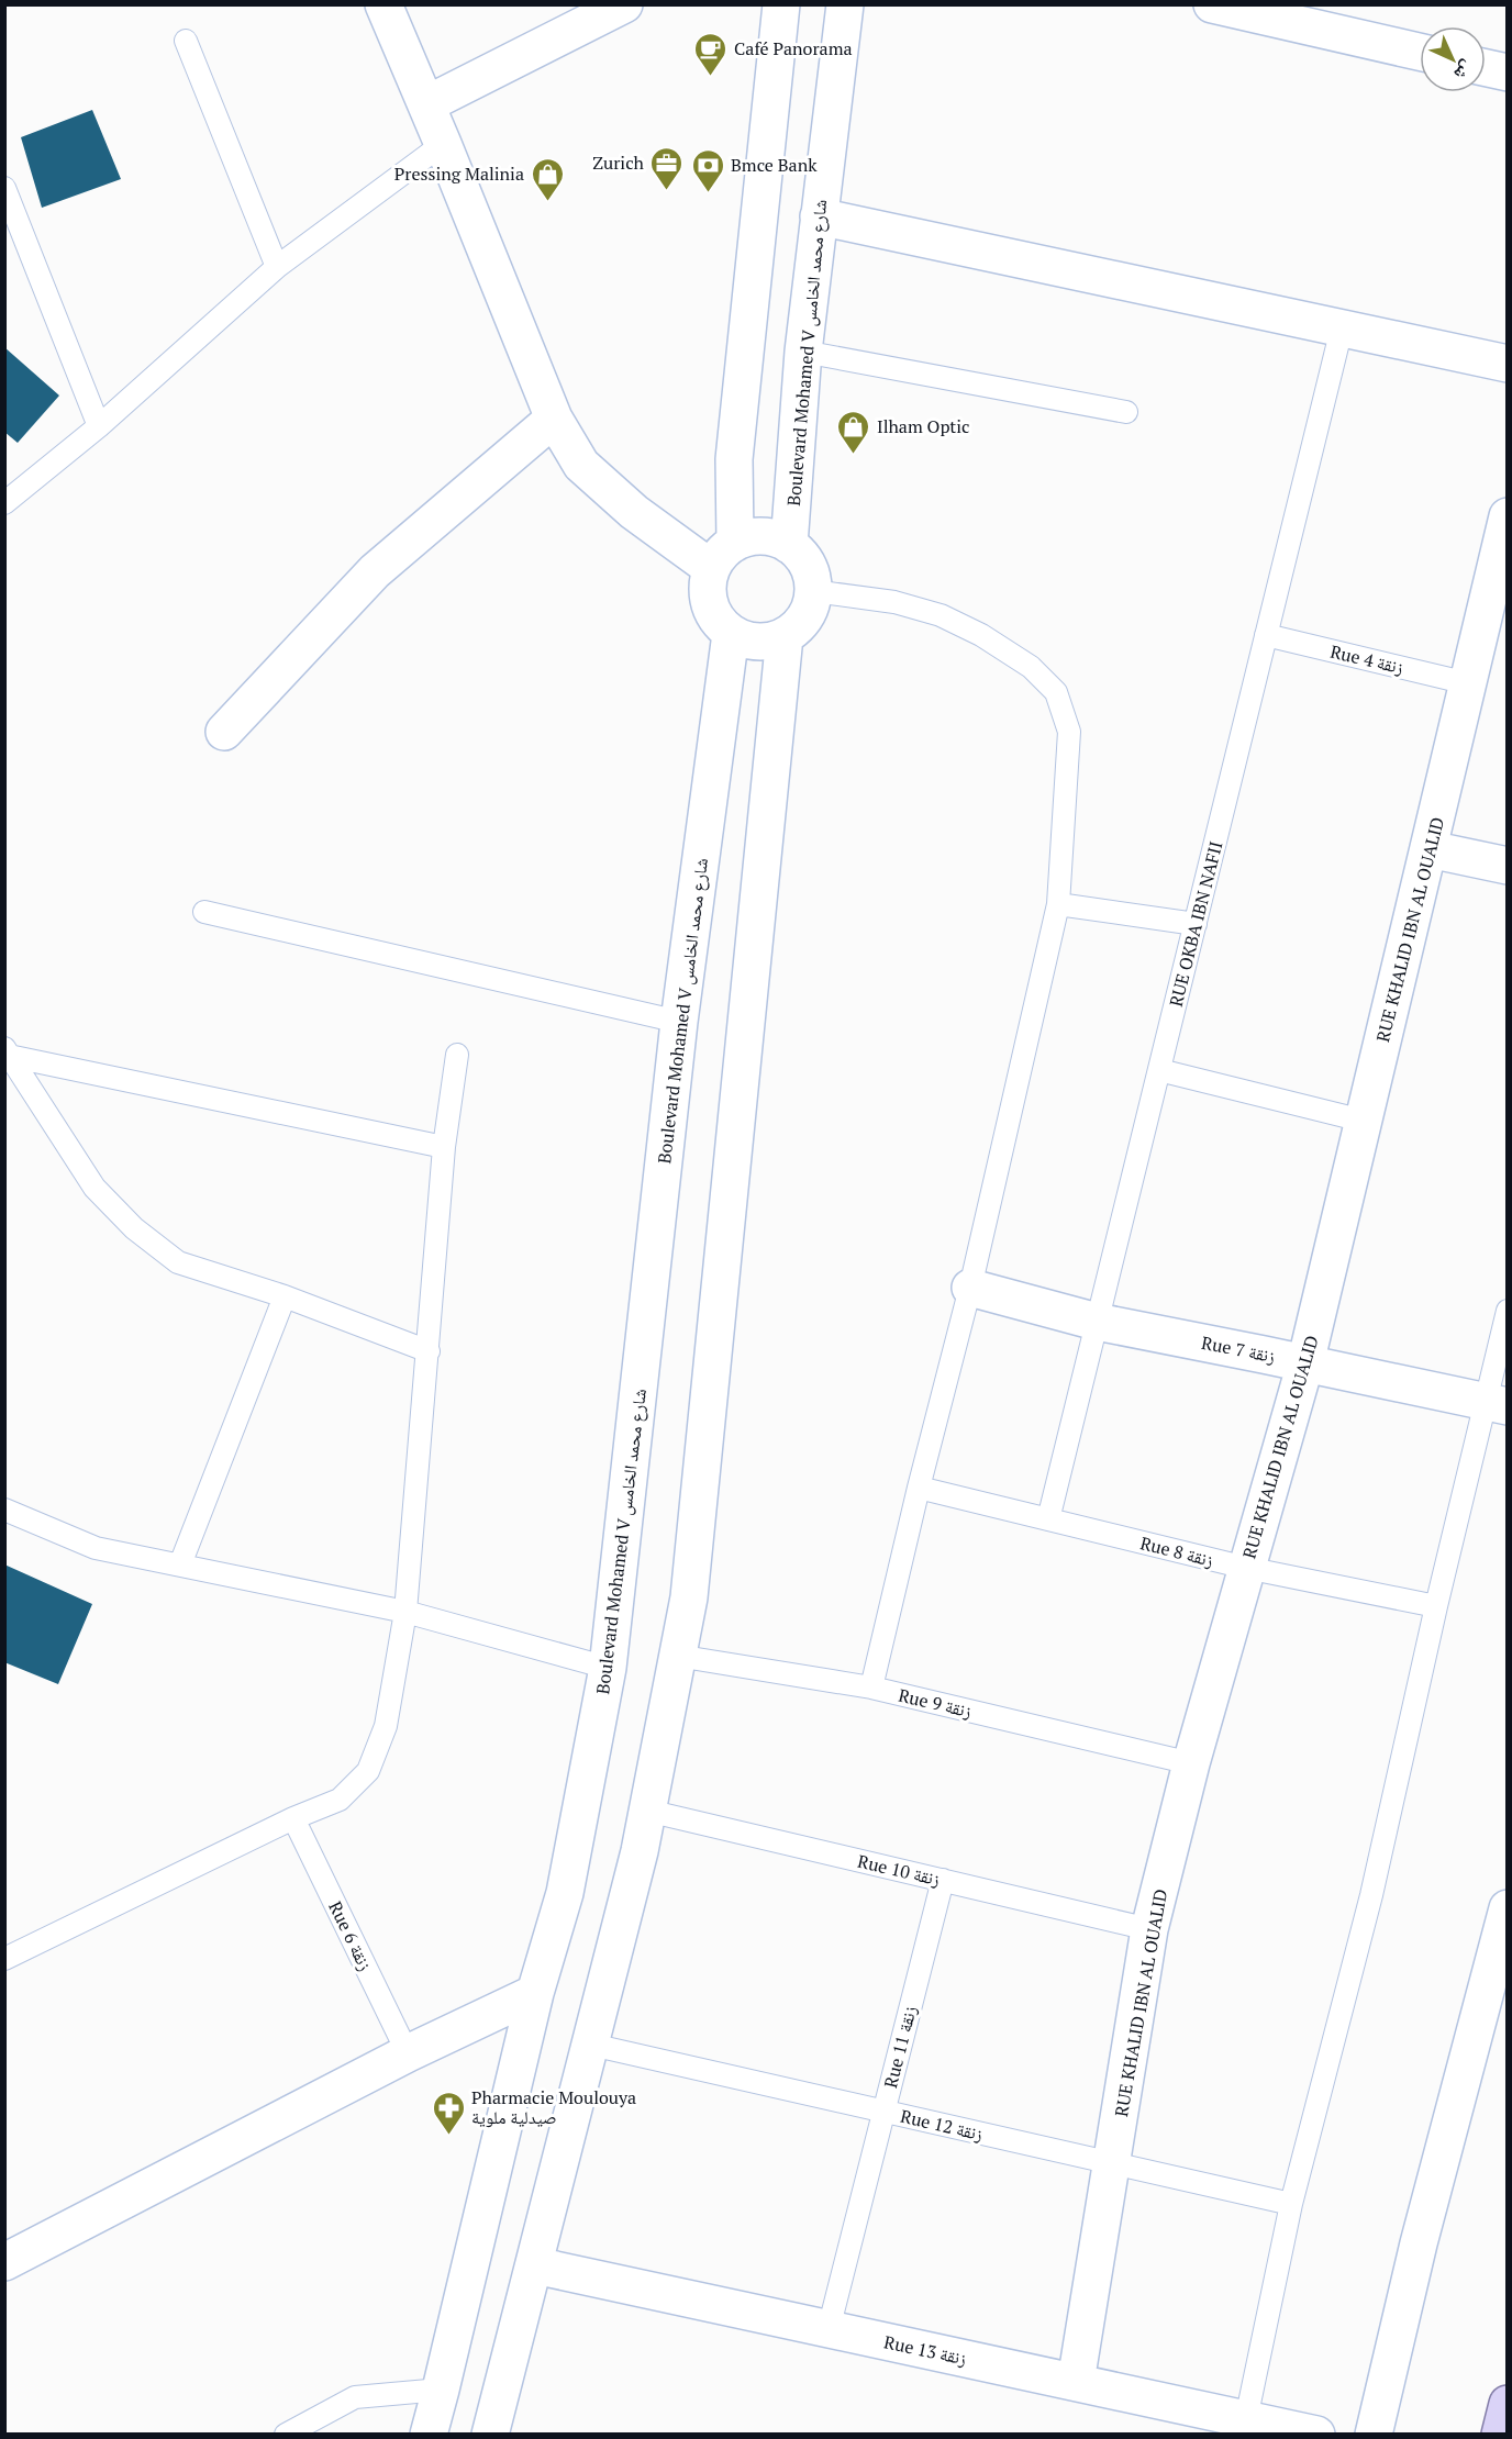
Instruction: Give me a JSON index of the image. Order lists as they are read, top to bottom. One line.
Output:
{"streets":{"street":["Boulevard Mohamed V شارع محمد الخامس","RUE KHALID IBN AL OUALID","Rue 7 زنقة","Rue 13 زنقة"],"lane":["Rue 4 زنقة","RUE OKBA IBN NAFII","Rue 8 زنقة","Rue 9 زنقة","Rue 10 زنقة","Rue 6 زنقة","Rue 11 زنقة","Rue 12 زنقة"]},"crossings":[["Rue 4 زنقة","RUE OKBA IBN NAFII"],["Rue 4 زنقة","RUE KHALID IBN AL OUALID"],["RUE OKBA IBN NAFII","Rue 7 زنقة"],["RUE OKBA IBN NAFII","Rue 8 زنقة"],["RUE KHALID IBN AL OUALID","Rue 7 زنقة"],["RUE KHALID IBN AL OUALID","Rue 8 زنقة"],["RUE KHALID IBN AL OUALID","Rue 9 زنقة"],["RUE KHALID IBN AL OUALID","Rue 10 زنقة"],["RUE KHALID IBN AL OUALID","Rue 12 زنقة"],["RUE KHALID IBN AL OUALID","Rue 13 زنقة"],["Rue 10 زنقة","Rue 11 زنقة"],["Rue 11 زنقة","Rue 12 زنقة"],["Rue 11 زنقة","Rue 13 زنقة"]],"places":{"cafe":["Café Panorama"],"office":["Zurich"],"bank":["Bmce Bank"],"shop":["Pressing Malinia","Ilham Optic"],"pharmacy":["Pharmacie Moulouya صيدلية ملوية"]},"north":"bottom right"}
